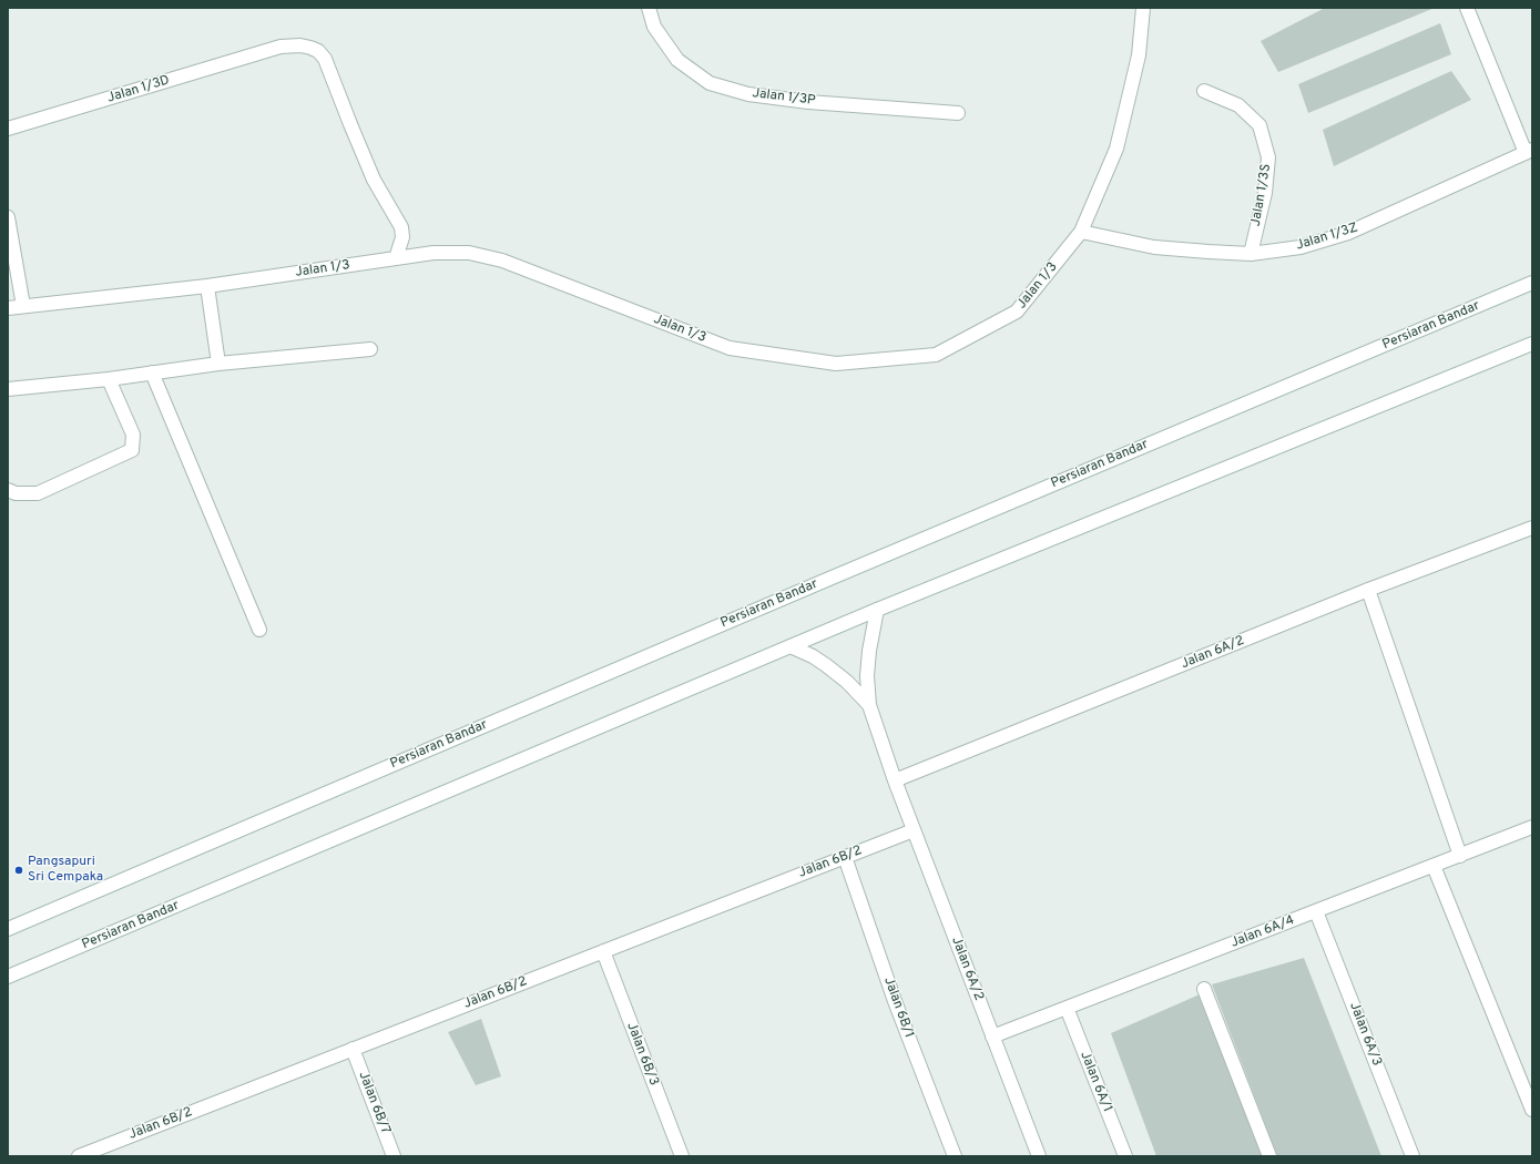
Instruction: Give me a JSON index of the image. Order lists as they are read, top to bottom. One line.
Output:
{"streets":{"street":["Jalan 1/3D","Jalan 1/3P","Jalan 1/3S","Jalan 1/3Z","Jalan 1/3","Persiaran Bandar","Jalan 6A/2","Jalan 6B/2","Jalan 6A/4","Jalan 6B/1","Jalan 6A/3","Jalan 6B/3","Jalan 6A/1","Jalan 6B/7"]},"crossings":[["Jalan 1/3D","Jalan 1/3"],["Jalan 1/3S","Jalan 1/3Z"],["Jalan 1/3Z","Jalan 1/3"],["Persiaran Bandar","Jalan 6A/2"],["Jalan 6A/2","Jalan 6B/2"],["Jalan 6A/2","Jalan 6A/4"],["Jalan 6B/2","Jalan 6B/1"],["Jalan 6B/2","Jalan 6B/3"],["Jalan 6B/2","Jalan 6B/7"],["Jalan 6A/4","Jalan 6A/3"],["Jalan 6A/4","Jalan 6A/1"]],"places":["Pangsapuri Sri Cempaka"]}
